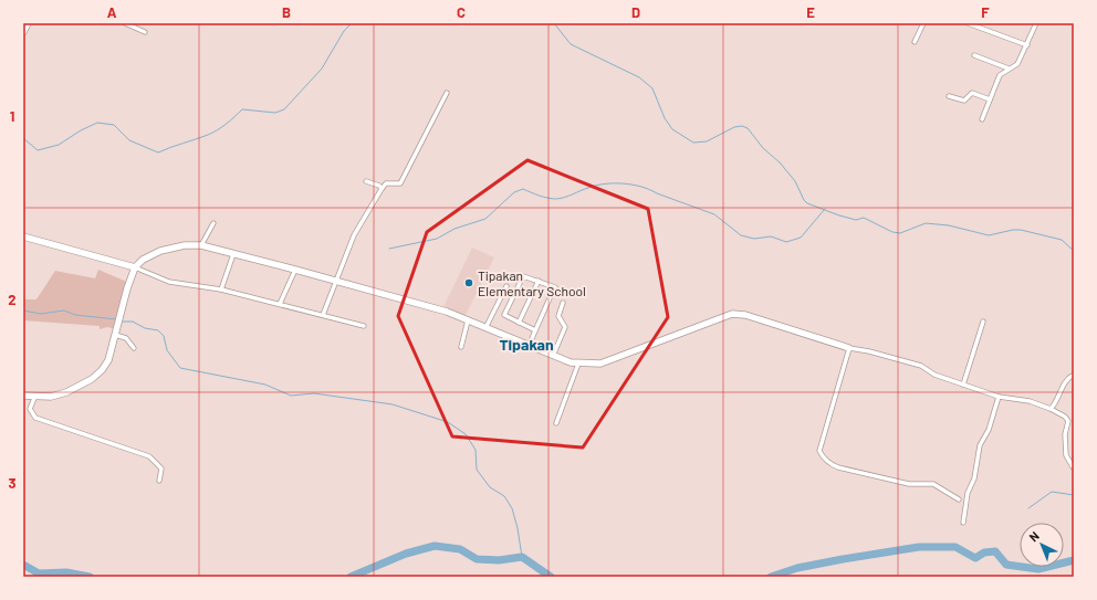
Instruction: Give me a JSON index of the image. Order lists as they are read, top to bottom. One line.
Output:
{"districts":["Tipakan"],"places":["Tipakan Elementary School"],"north":"top left","grid":{"columns":["A","B","C","D","E","F"],"rows":["1","2","3"]}}
